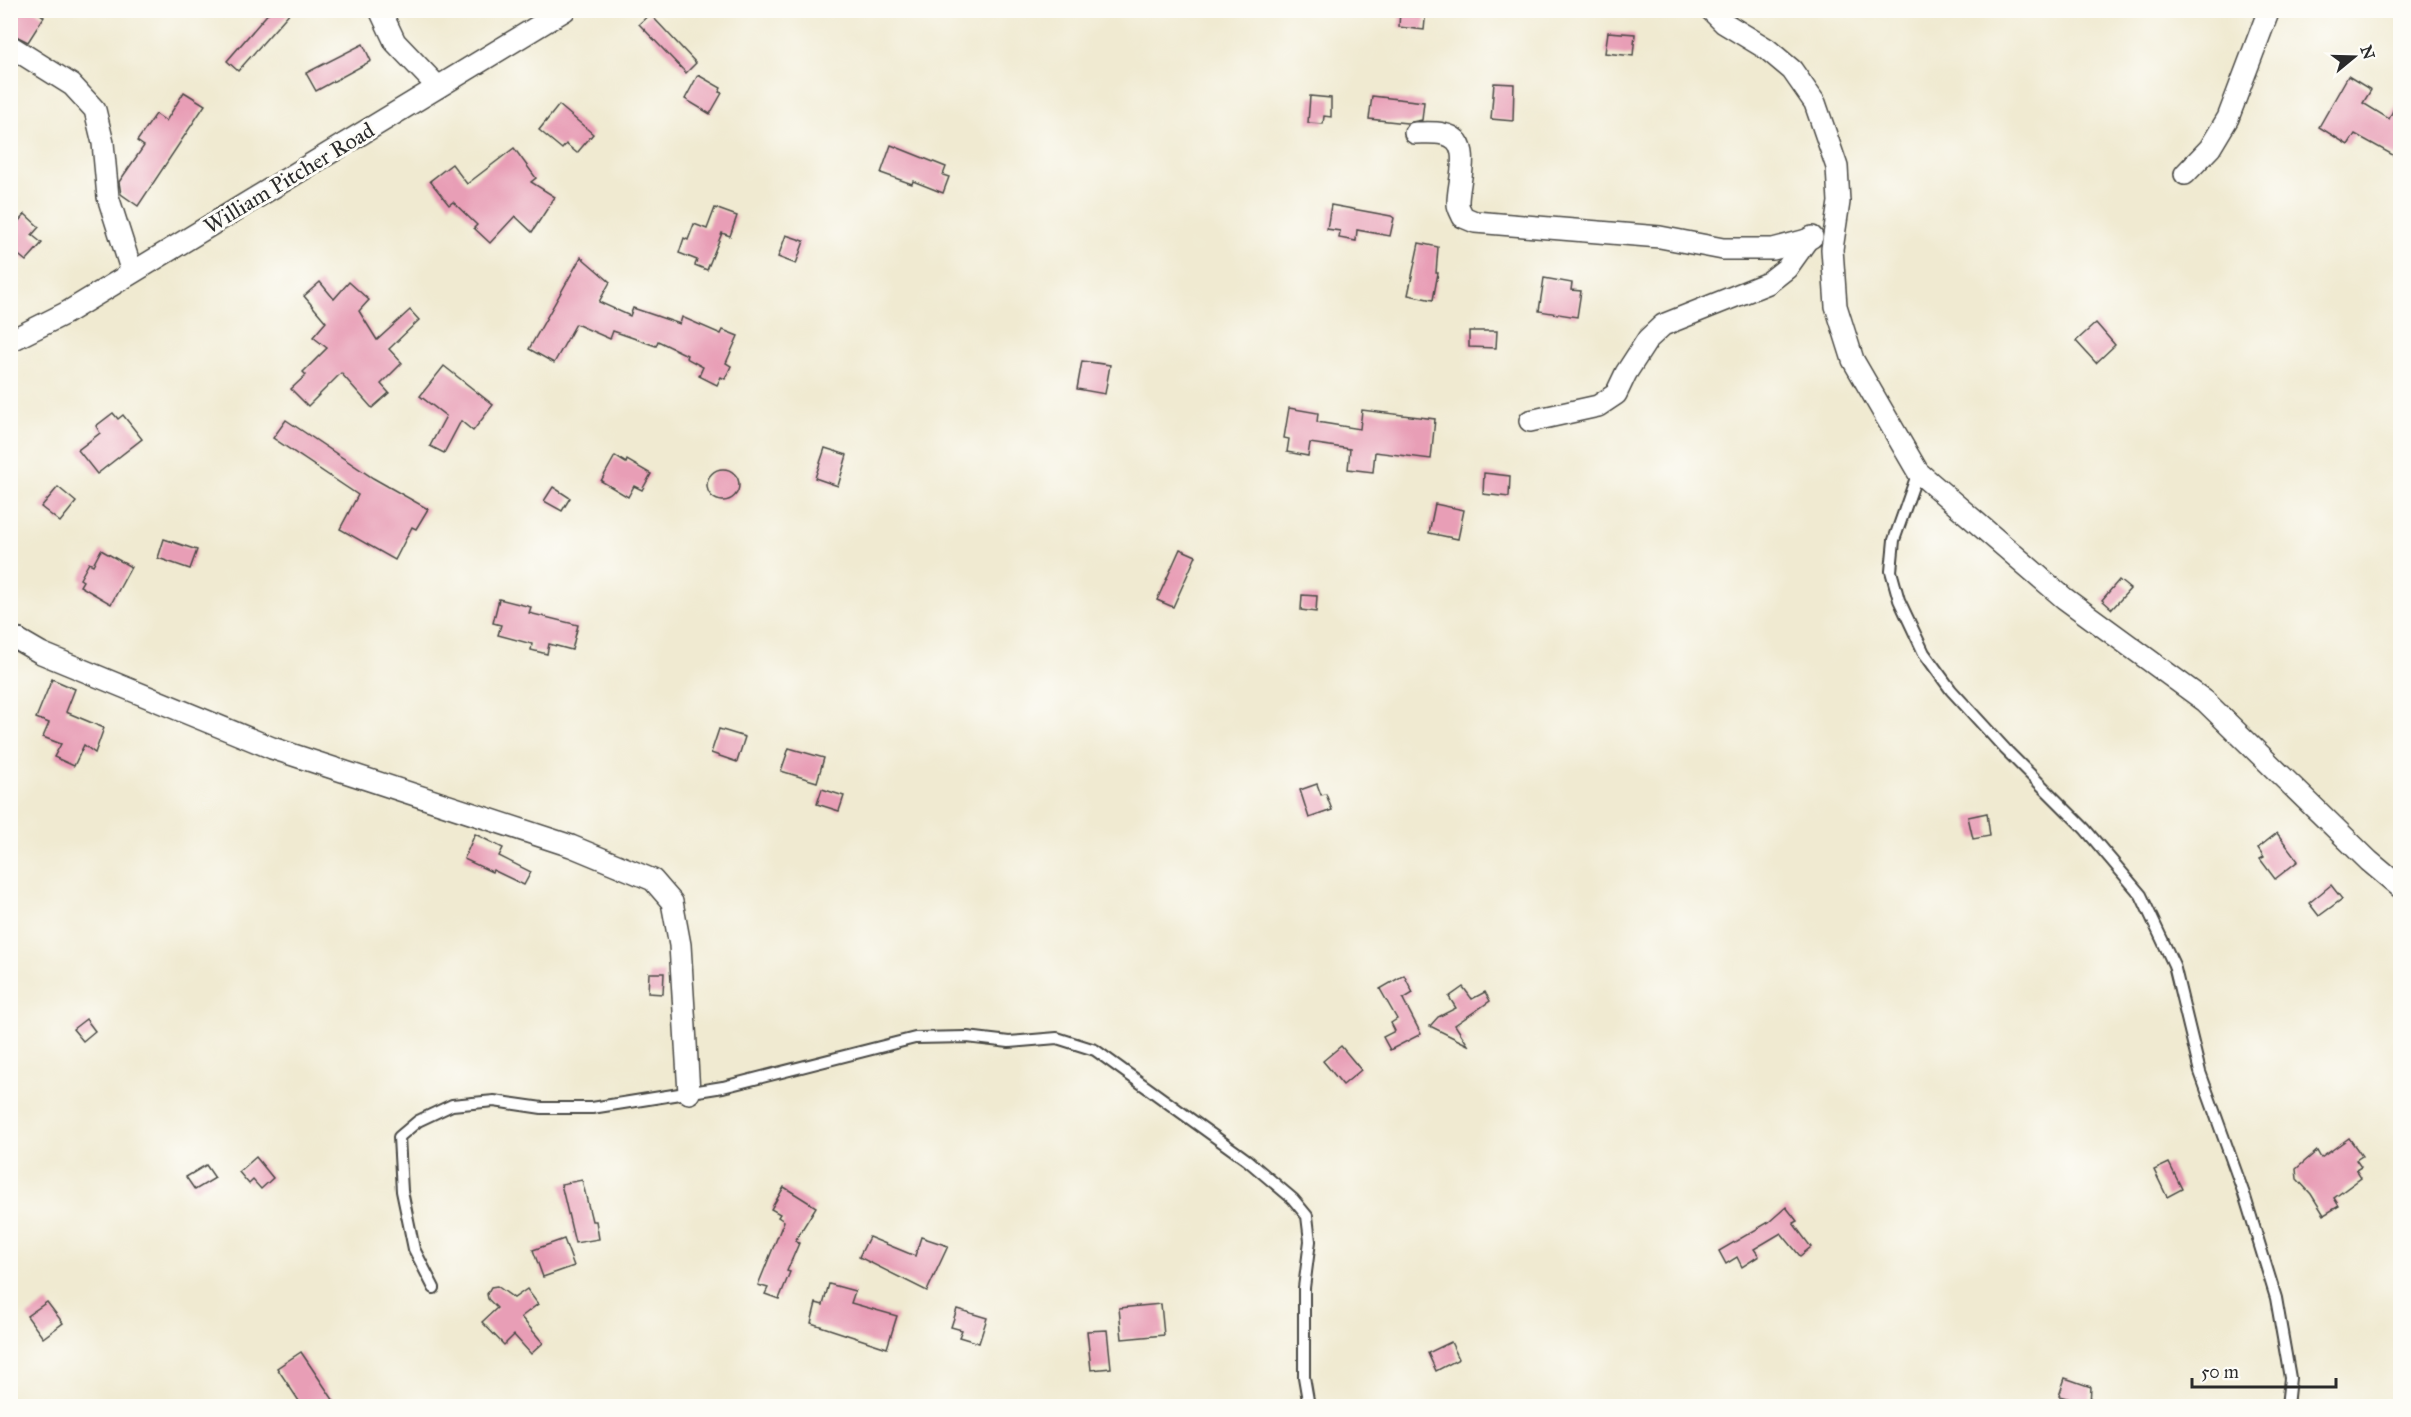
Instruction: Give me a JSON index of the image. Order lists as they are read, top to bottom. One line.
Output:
{"streets":{"street":["William Pitcher Road"]},"scale_bar":"50 m","north":"right"}
